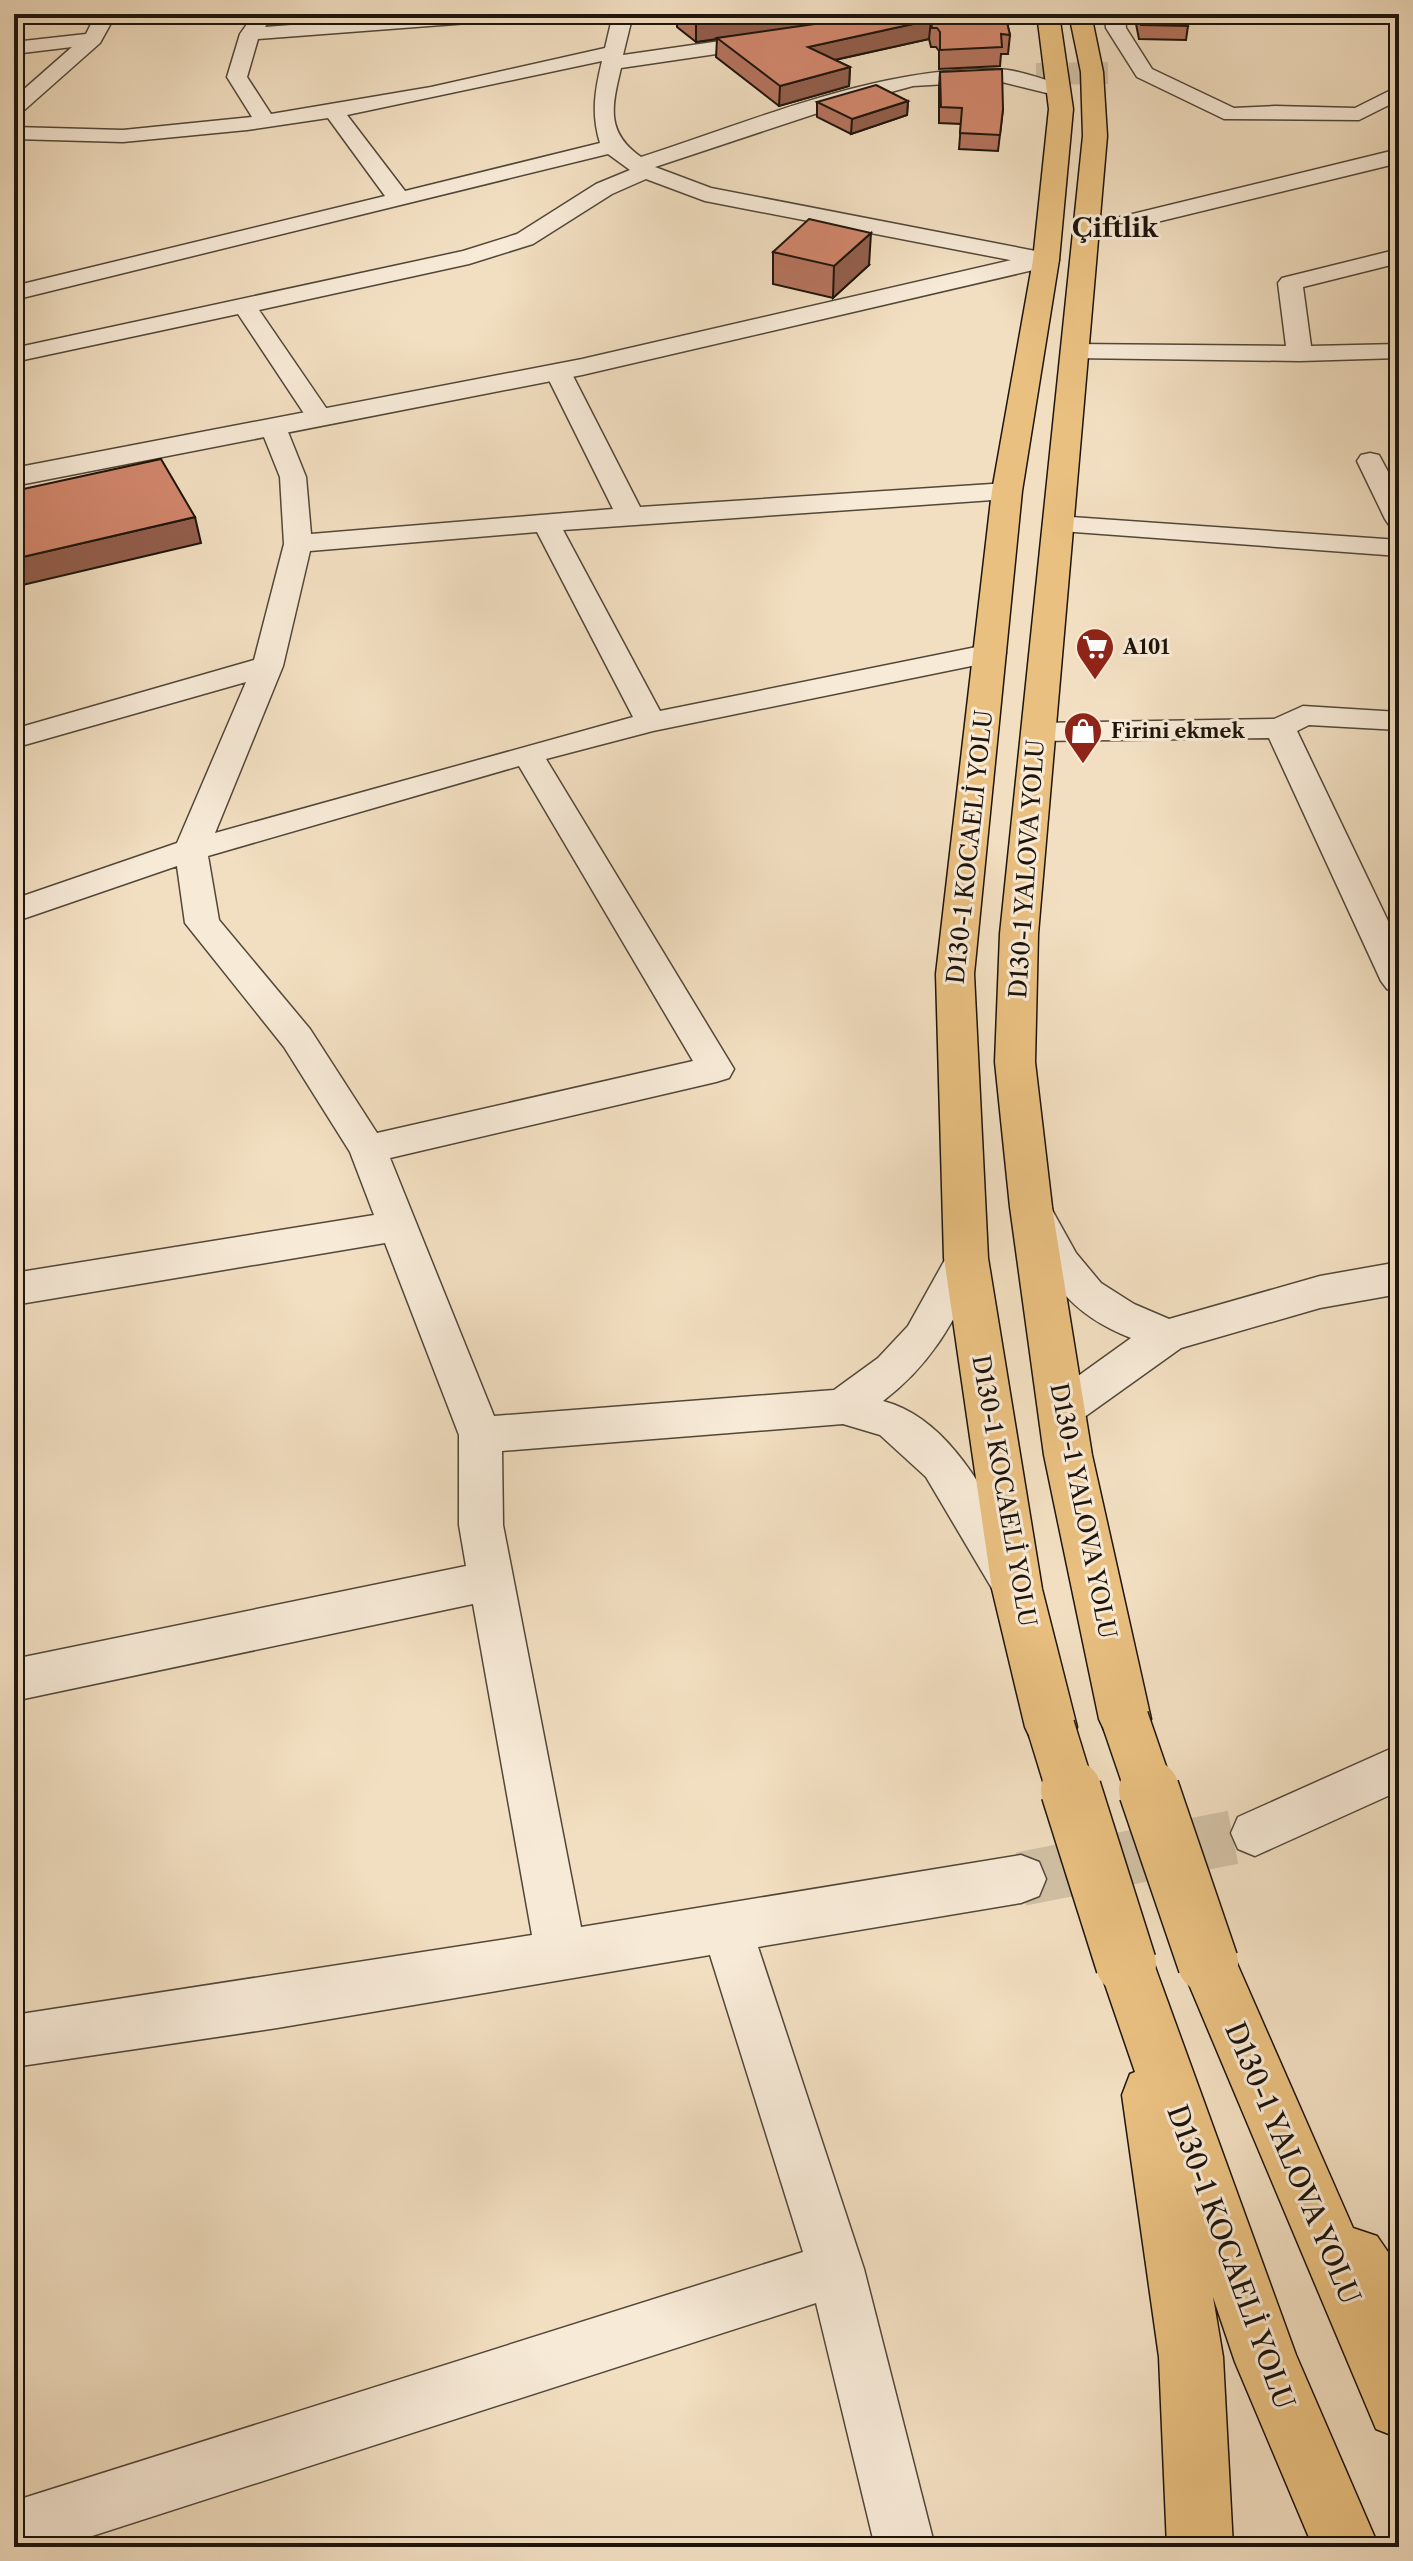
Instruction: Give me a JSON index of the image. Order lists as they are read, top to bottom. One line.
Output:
{"streets":{"highway":["D130-1 KOCAELİ YOLU","D130-1 YALOVA YOLU"]},"districts":["Çiftlik"],"places":{"supermarket":["A101"],"shop":["Firini ekmek"]}}
